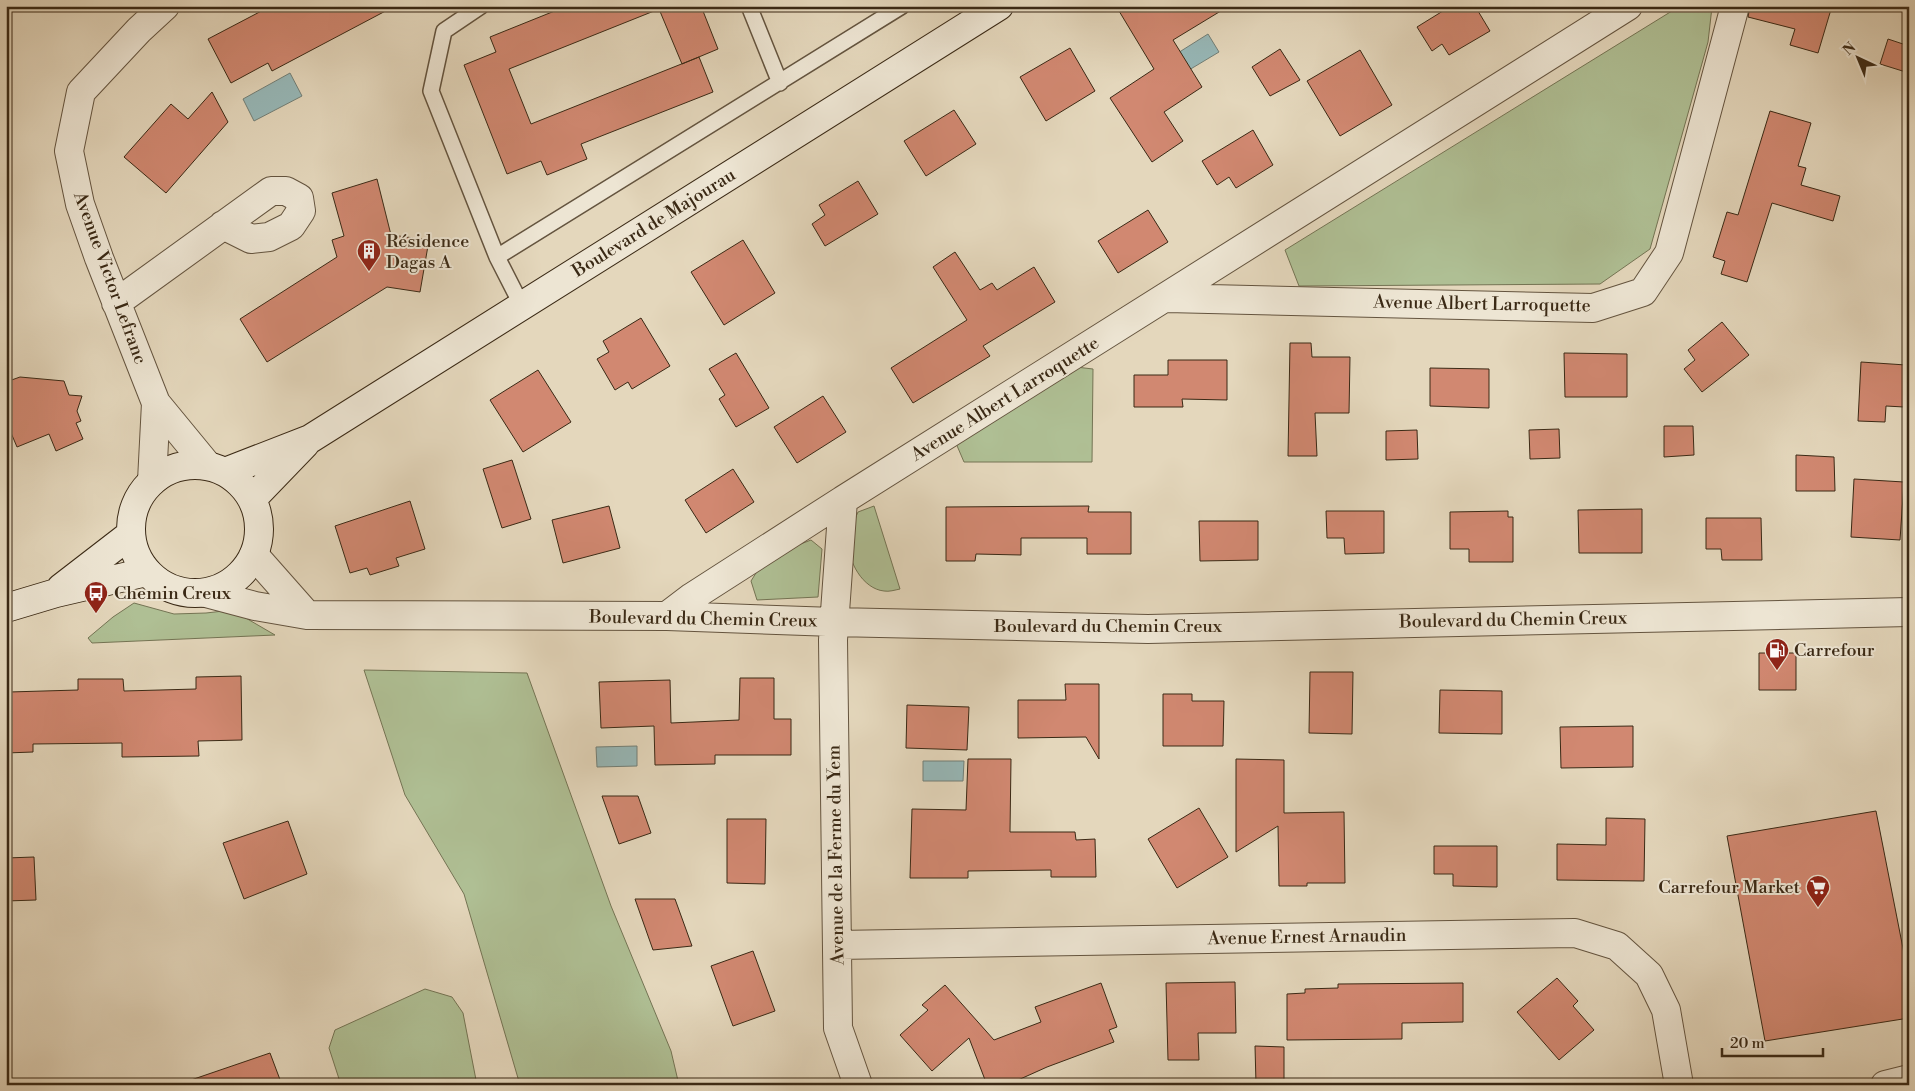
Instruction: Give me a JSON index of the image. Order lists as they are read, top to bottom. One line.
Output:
{"streets":{"street":["Boulevard de Majourau","Avenue Victor Lefranc","Avenue Albert Larroquette","Boulevard du Chemin Creux","Avenue de la Ferme du Yem","Avenue Ernest Arnaudin"]},"crossings":[["Boulevard de Majourau","Avenue Victor Lefranc"],["Boulevard de Majourau","Boulevard du Chemin Creux"],["Avenue Victor Lefranc","Boulevard du Chemin Creux"],["Avenue Albert Larroquette","Boulevard du Chemin Creux"],["Boulevard du Chemin Creux","Avenue de la Ferme du Yem"],["Avenue de la Ferme du Yem","Avenue Ernest Arnaudin"]],"places":{"building":["Résidence Dagas A"],"bus stop":["Chemin Creux"],"fuel station":["Carrefour"],"supermarket":["Carrefour Market"]},"scale_bar":"20 m","north":"top left"}
